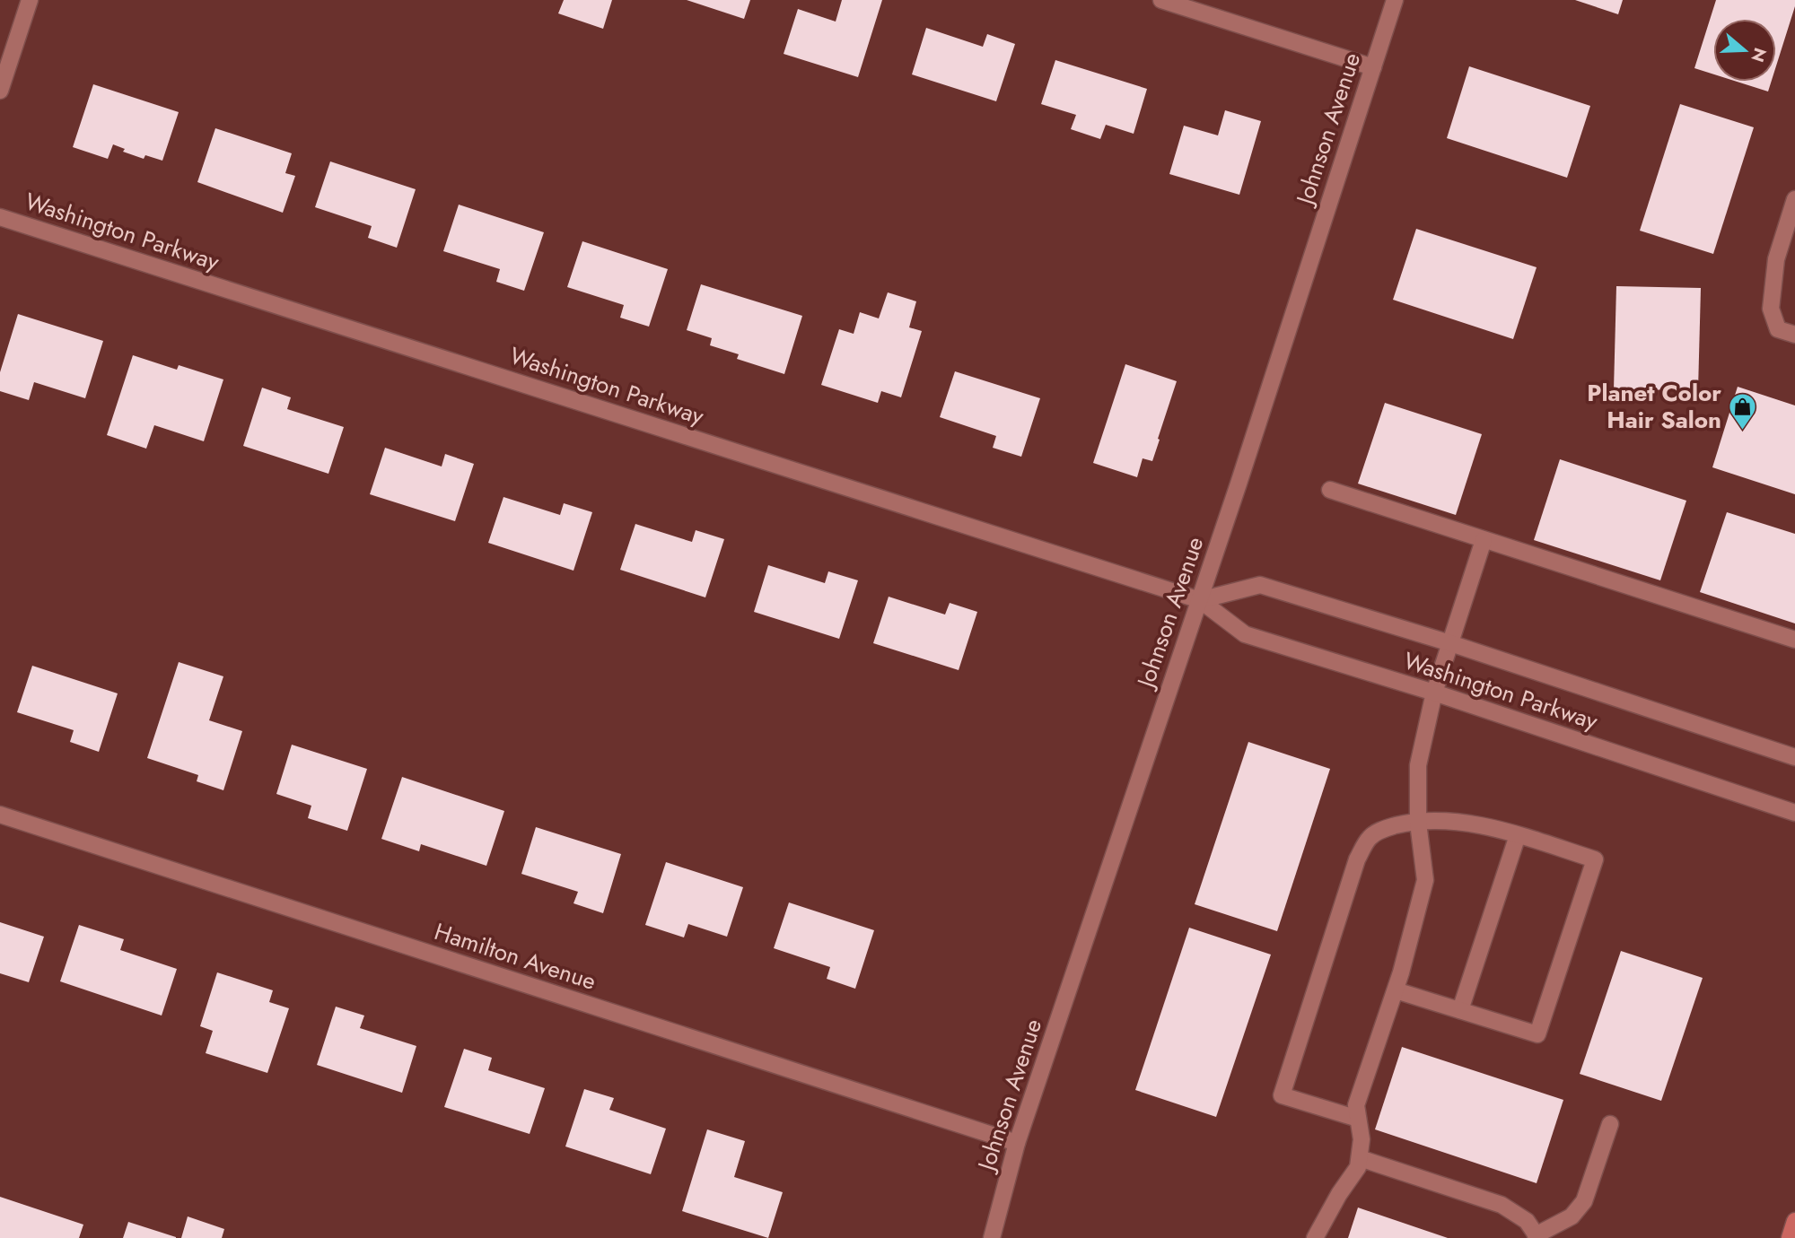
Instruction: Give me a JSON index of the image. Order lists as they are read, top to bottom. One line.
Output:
{"streets":{"street":["Johnson Avenue","Washington Parkway","Hamilton Avenue"]},"crossings":[["Johnson Avenue","Washington Parkway"],["Johnson Avenue","Hamilton Avenue"]],"places":{"shop":["Planet Color Hair Salon"]},"north":"right"}
